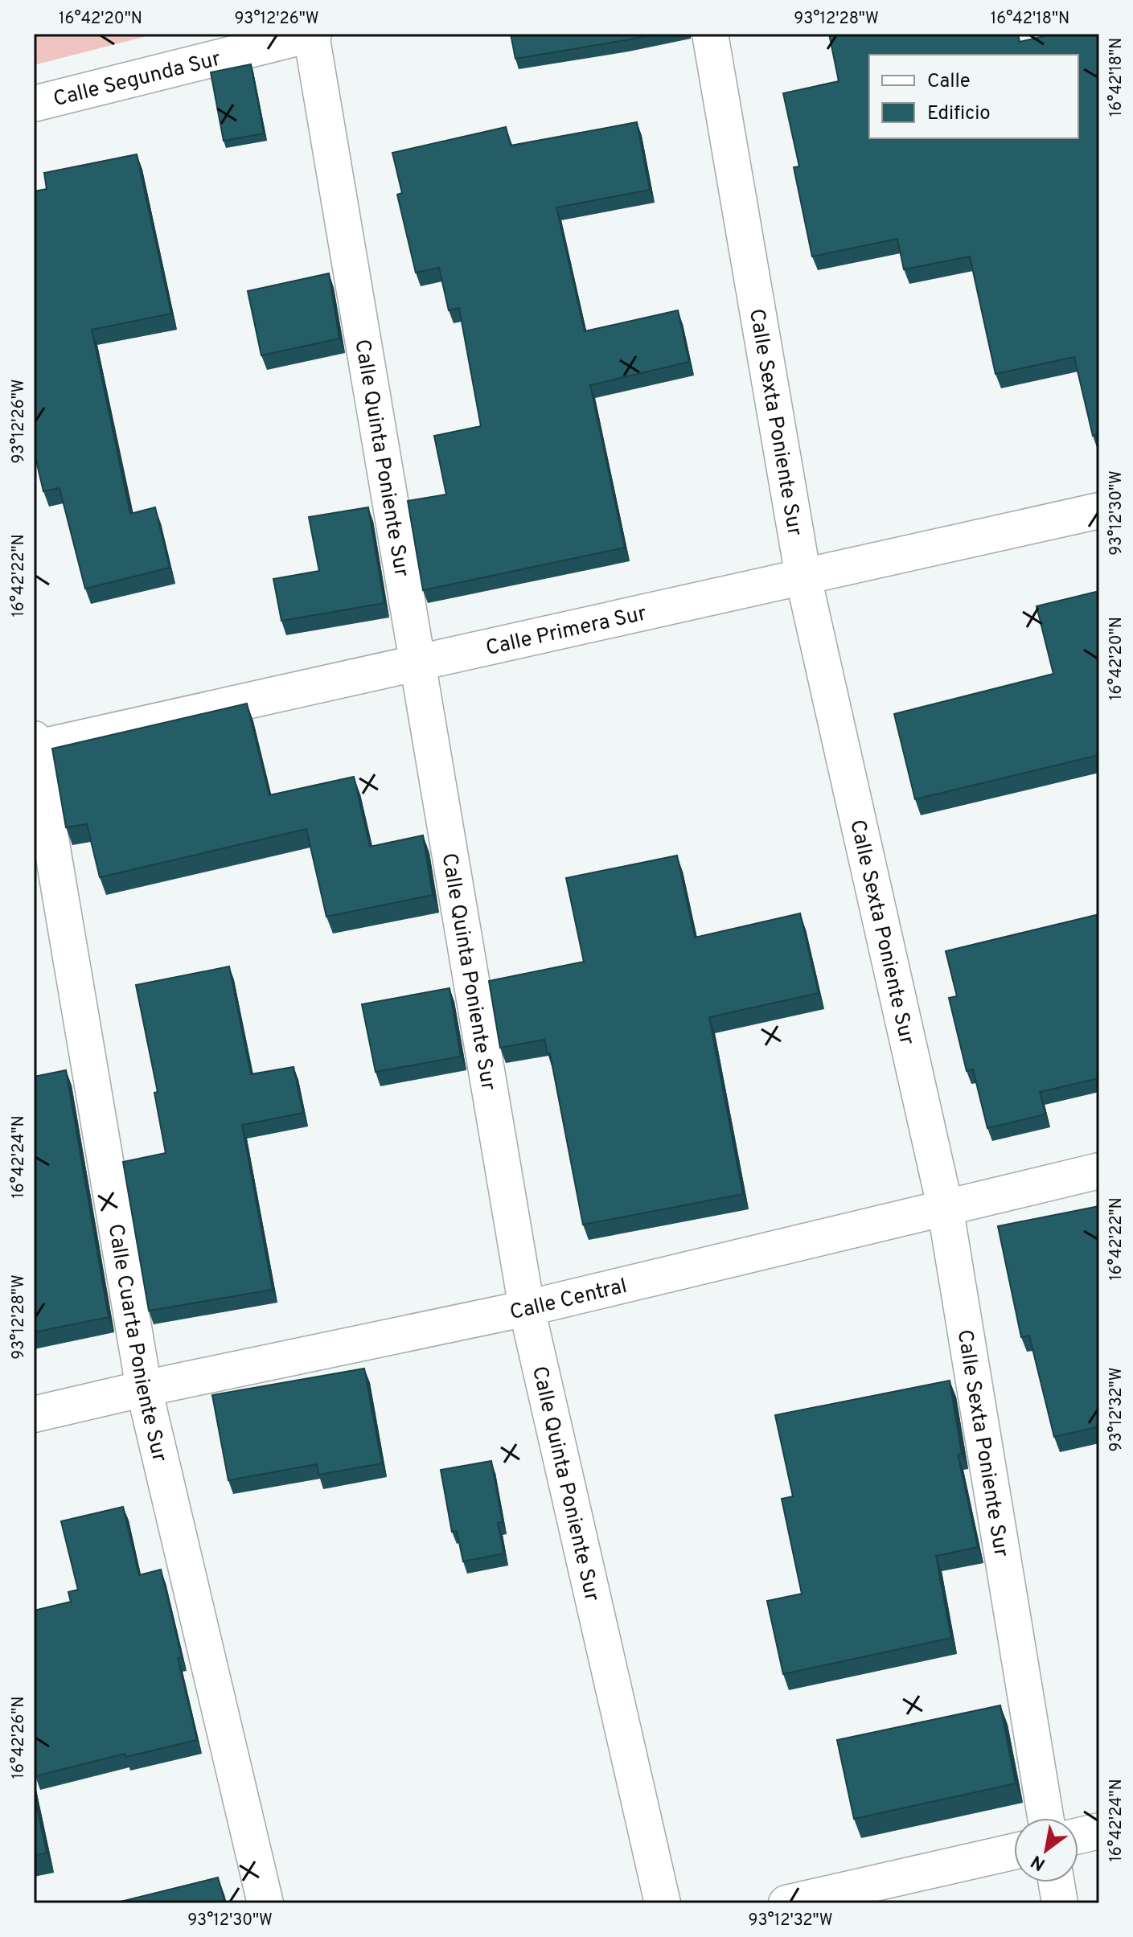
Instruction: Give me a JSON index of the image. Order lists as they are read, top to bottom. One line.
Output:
{"streets":{"street":["Calle Segunda Sur","Calle Sexta Poniente Sur","Calle Quinta Poniente Sur","Calle Primera Sur","Calle Central","Calle Cuarta Poniente Sur"]},"crossings":[["Calle Segunda Sur","Calle Quinta Poniente Sur"],["Calle Sexta Poniente Sur","Calle Primera Sur"],["Calle Sexta Poniente Sur","Calle Central"],["Calle Quinta Poniente Sur","Calle Primera Sur"],["Calle Quinta Poniente Sur","Calle Central"],["Calle Primera Sur","Calle Cuarta Poniente Sur"],["Calle Central","Calle Cuarta Poniente Sur"]],"legend":["Calle","Edificio"],"north":"bottom left","coordinates":["16°42'20\"N","93°12'26\"W","93°12'28\"W","16°42'18\"N","93°12'30\"W","16°42'22\"N","16°42'24\"N","93°12'32\"W","16°42'26\"N"]}
